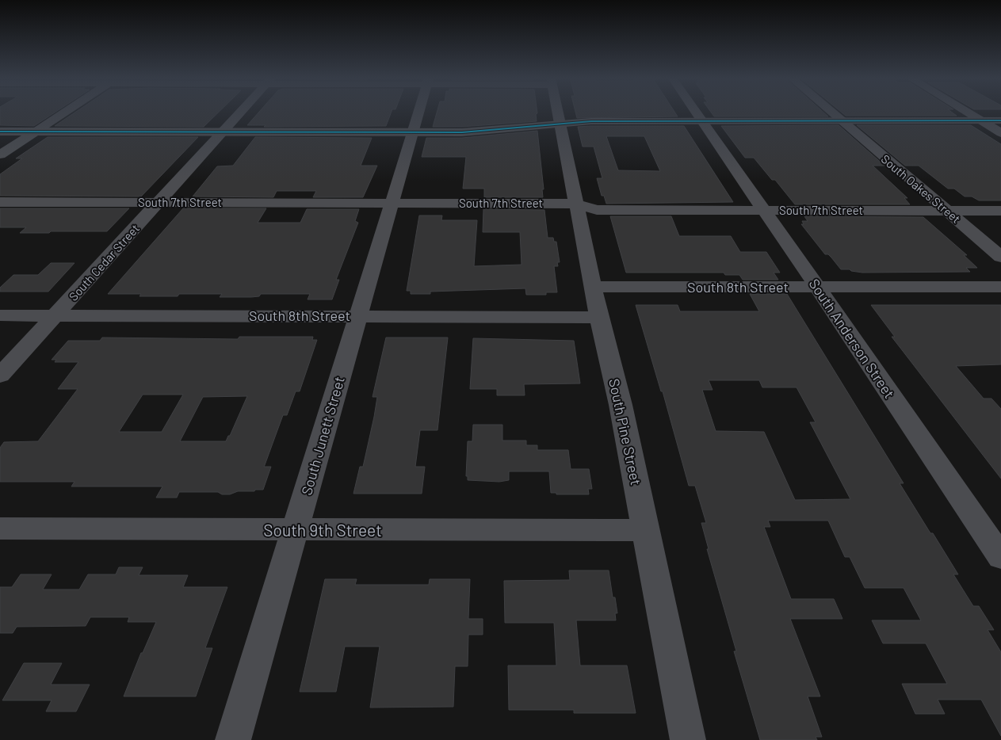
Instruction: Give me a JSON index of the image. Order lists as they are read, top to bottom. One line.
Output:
{"streets":{"street":["South Oakes Street","South 7th Street","South Cedar Street","South 8th Street","South Anderson Street","South Pine Street","South Junett Street","South 9th Street"]},"crossings":[["South Oakes Street","South 7th Street"],["South 7th Street","South Cedar Street"],["South 7th Street","South Anderson Street"],["South 7th Street","South Pine Street"],["South 7th Street","South Junett Street"],["South Cedar Street","South 8th Street"],["South 8th Street","South Anderson Street"],["South 8th Street","South Pine Street"],["South 8th Street","South Junett Street"],["South Pine Street","South 9th Street"],["South Junett Street","South 9th Street"]]}
